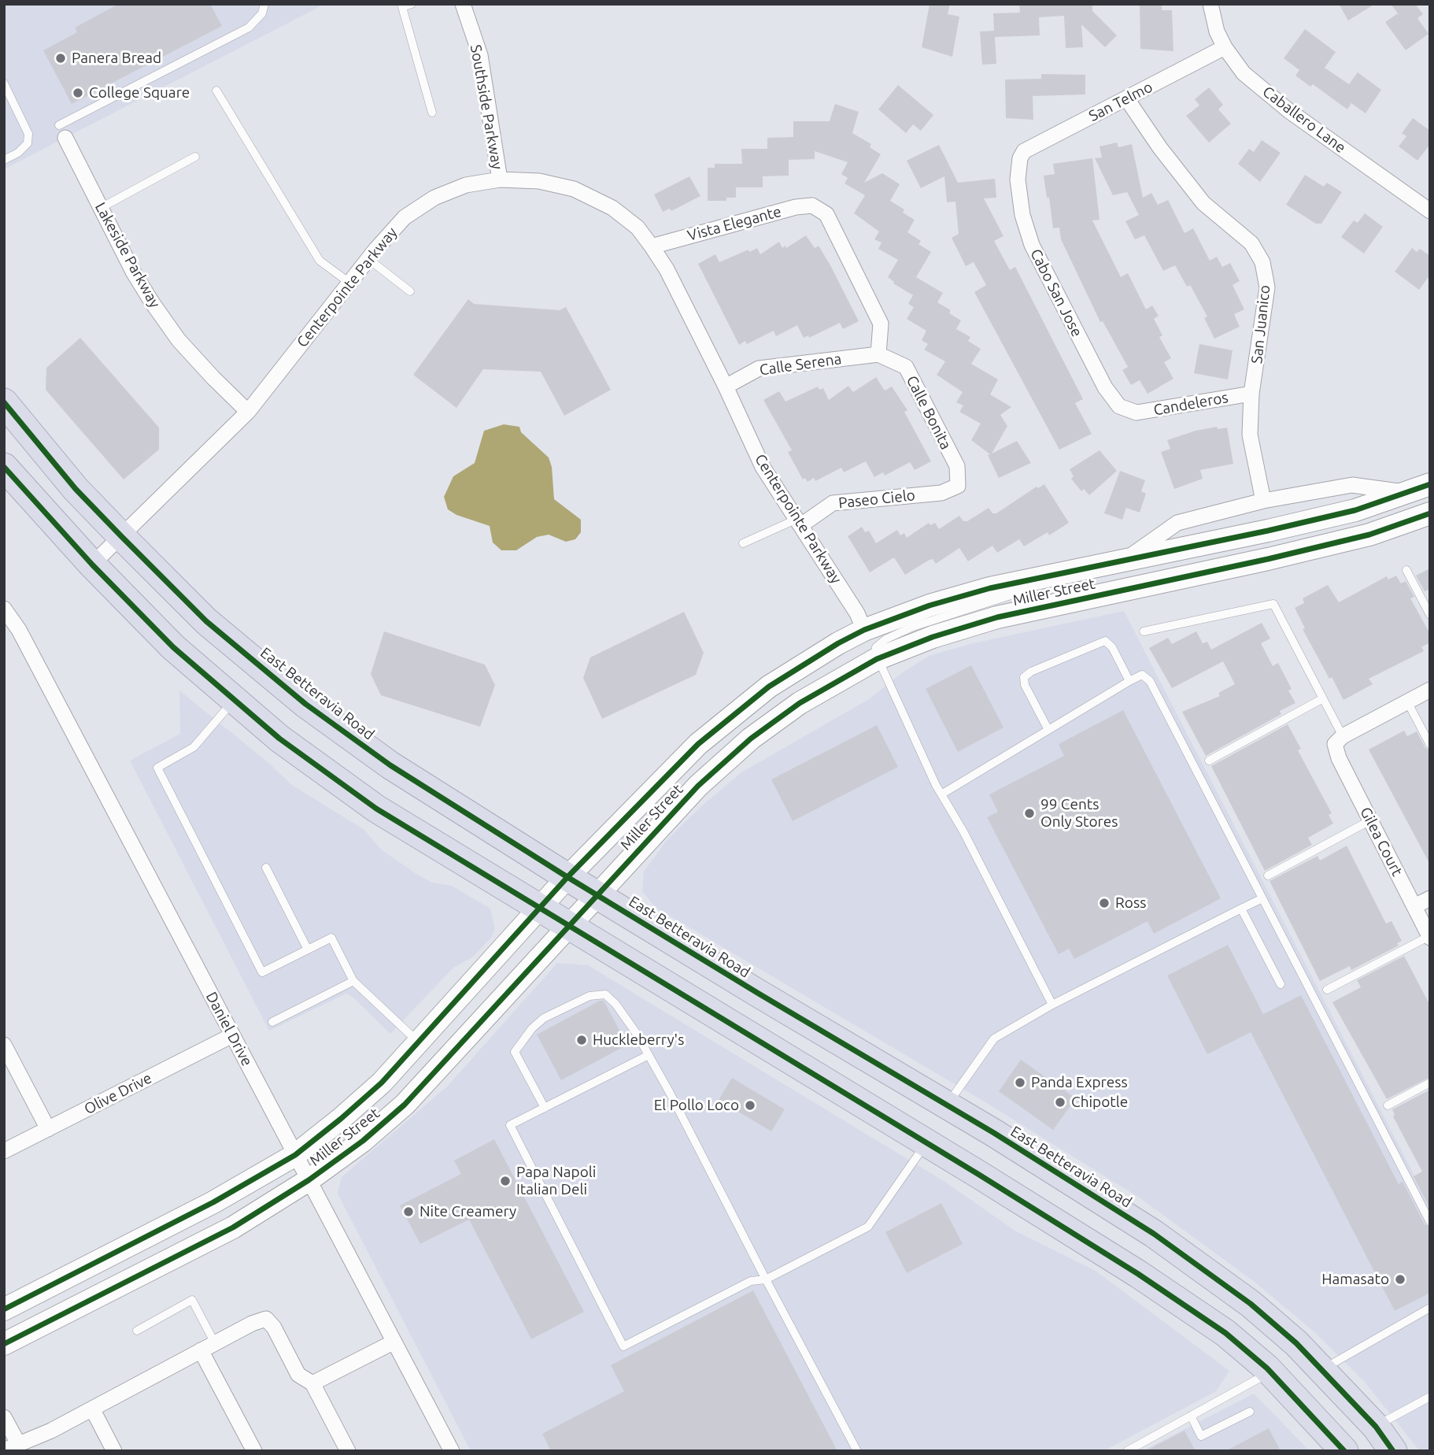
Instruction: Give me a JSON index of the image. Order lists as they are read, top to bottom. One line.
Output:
{"streets":{"highway":["East Betteravia Road"],"street":["San Telmo","Southside Parkway","Caballero Lane","Vista Elegante","Lakeside Parkway","Centerpointe Parkway","Cabo San Jose","San Juanico","Calle Serena","Candeleros","Calle Bonita","Paseo Cielo","Miller Street","Gilea Court","Daniel Drive","Olive Drive"]},"crossings":[["San Telmo","Caballero Lane"],["San Telmo","Cabo San Jose"],["San Telmo","San Juanico"],["Southside Parkway","Centerpointe Parkway"],["Vista Elegante","Centerpointe Parkway"],["Vista Elegante","Calle Serena"],["Vista Elegante","Calle Bonita"],["Lakeside Parkway","Centerpointe Parkway"],["Centerpointe Parkway","Calle Serena"],["Centerpointe Parkway","Paseo Cielo"],["Centerpointe Parkway","Miller Street"],["Centerpointe Parkway","East Betteravia Road"],["Cabo San Jose","Candeleros"],["San Juanico","Candeleros"],["San Juanico","Miller Street"],["Calle Serena","Calle Bonita"],["Calle Bonita","Paseo Cielo"],["Miller Street","East Betteravia Road"],["Miller Street","Daniel Drive"],["Daniel Drive","Olive Drive"]],"places":["Panera Bread","College Square","99 Cents Only Stores","Ross","Huckleberry's","Panda Express","Chipotle","El Pollo Loco","Papa Napoli Italian Deli","Nite Creamery","Hamasato"]}
